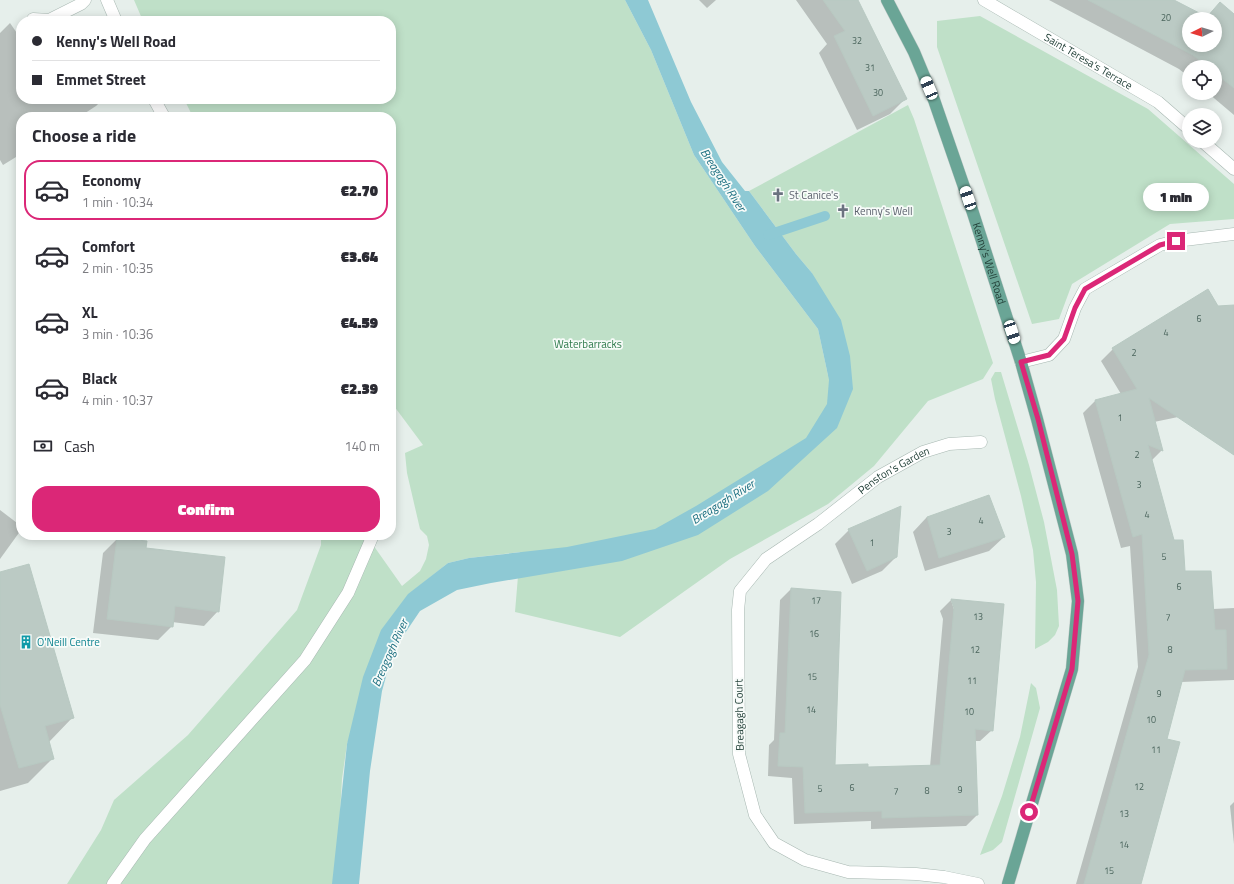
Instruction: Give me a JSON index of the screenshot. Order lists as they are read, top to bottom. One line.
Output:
{"streets":{"main road":["Kenny's Well Road"],"street":["Saint Teresa's Terrace","Penston's Garden","Breagagh Court"]},"crossings":[["Penston's Garden","Breagagh Court"]],"water":["Breagagh River"],"parks":["Waterbarracks"],"places":{"church":["St Canice's","Kenny's Well"],"building":["O'Neill Centre"]},"house_numbers":["20","32","31","30","6","4","2","1","2","3","4","4","3","1","5","6","17","13","7","16","12","8","15","11","9","14","10","10","11","12","6","5","9","8","7","13","14","15"],"north":"left","page":{"banner":["Kenny's Well Road","Emmet Street"],"heading":"Choose a ride","list":[{"name":"Economy","note":"1 min · 10:34","value":"€2.70"},{"name":"Comfort","note":"2 min · 10:35","value":"€3.64"},{"name":"XL","note":"3 min · 10:36","value":"€4.59"},{"name":"Black","note":"4 min · 10:37","value":"€2.39"}],"bubble":"1 min","pay":["Cash","140 m"],"buttons":"Confirm"}}
